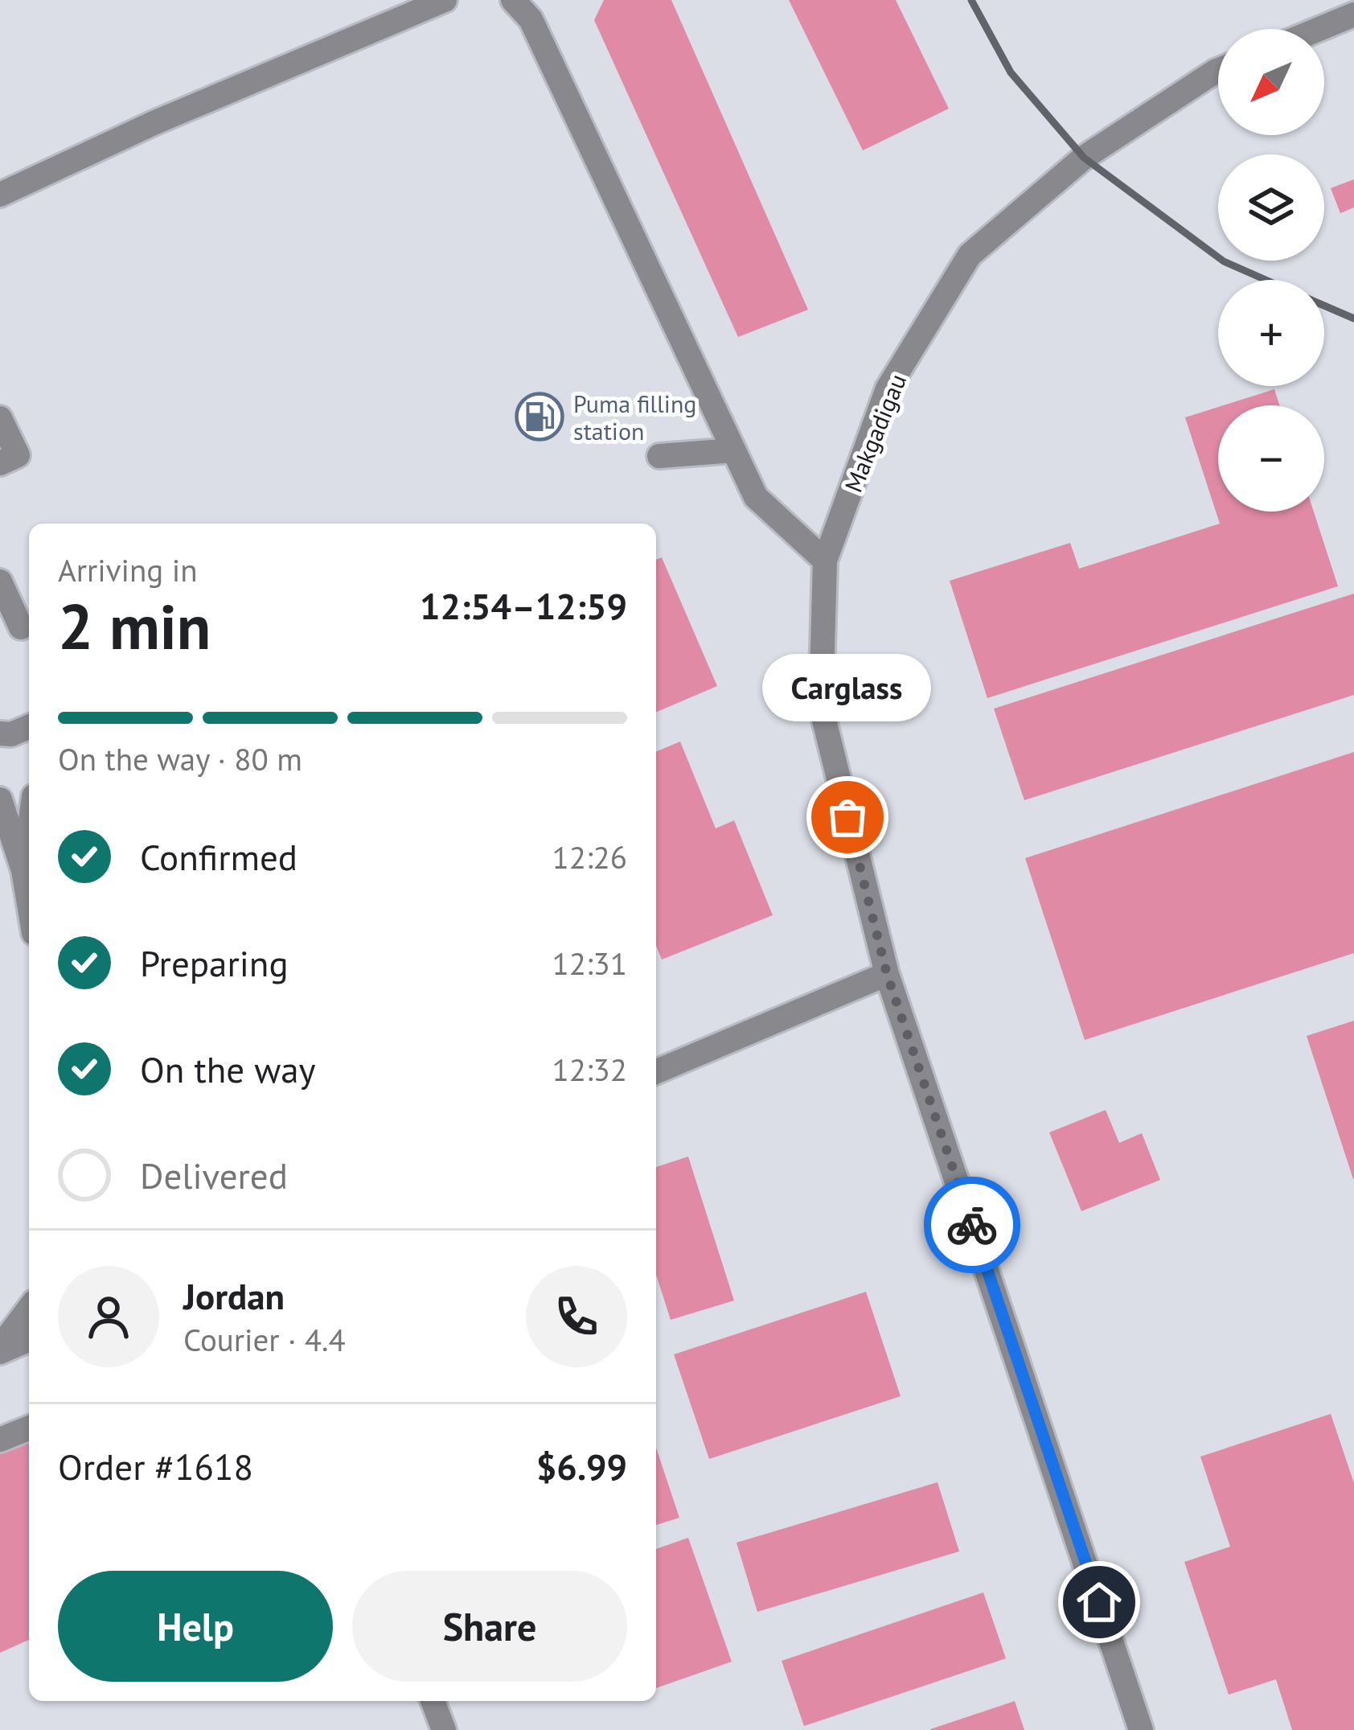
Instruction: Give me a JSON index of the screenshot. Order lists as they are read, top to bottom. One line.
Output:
{"streets":{"street":["Makgadigau"]},"places":{"fuel station":["Puma filling station"],"other":["Carglass"]},"north":"bottom left","page":{"map_buttons":["+","−"],"heading":["2 min","Arriving in","12:54–12:59"],"panel":["Jordan","Courier · 4.4","Order #1618","$6.99"],"bubble":"Carglass","bar":"On the way · 80 m","list":[["Confirmed","12:26"],["Preparing","12:31"],["On the way","12:32"],"Delivered"],"buttons":["Help","Share"]}}
